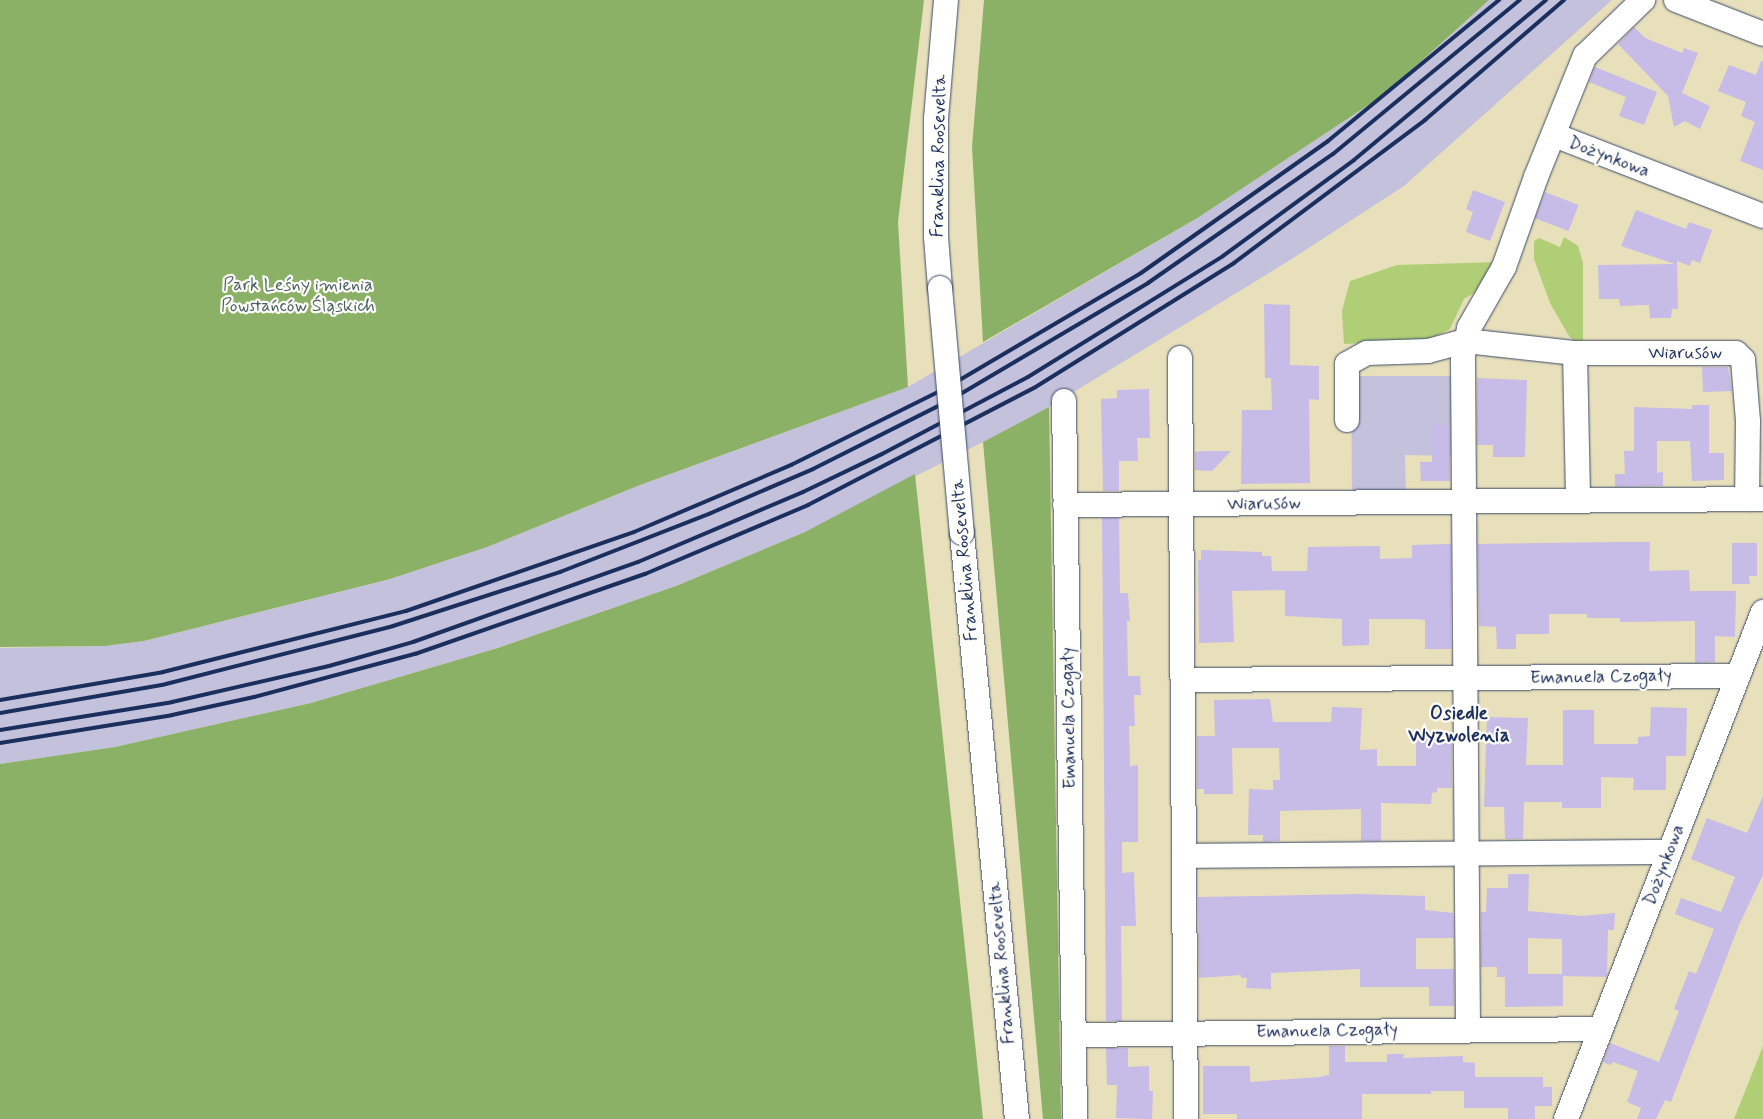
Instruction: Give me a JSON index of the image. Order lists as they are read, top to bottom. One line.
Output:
{"streets":{"street":["Franklina Roosevelta","Dożynkowa","Wiarusów","Emanuela Czogały"]},"crossings":[["Dożynkowa","Emanuela Czogały"],["Wiarusów","Emanuela Czogały"]],"districts":["Osiedle Wyzwolenia"],"parks":["Park Leśny imienia Powstańców Śląskich"]}
